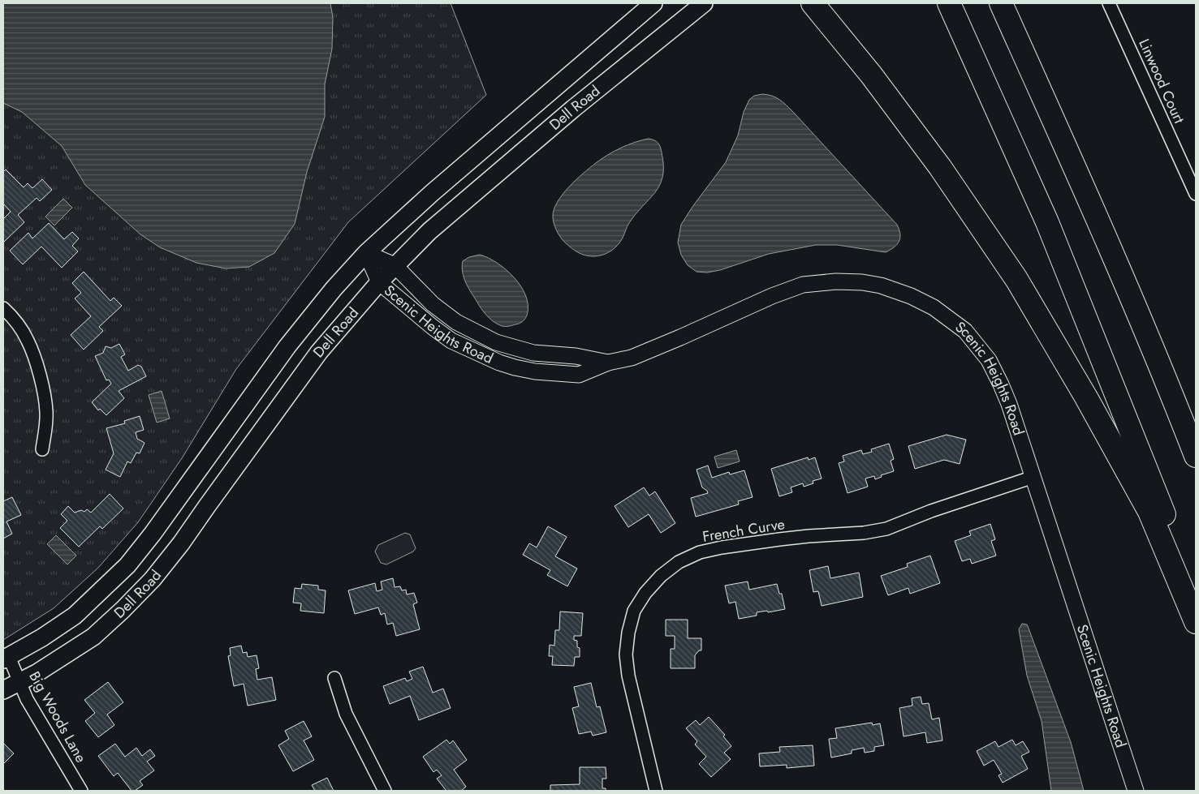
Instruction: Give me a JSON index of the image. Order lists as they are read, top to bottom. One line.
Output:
{"streets":{"main road":["Dell Road"],"street":["Linwood Court","Scenic Heights Road","French Curve","Big Woods Lane"]},"crossings":[["Dell Road","Scenic Heights Road"],["Dell Road","Big Woods Lane"],["Scenic Heights Road","French Curve"]]}
